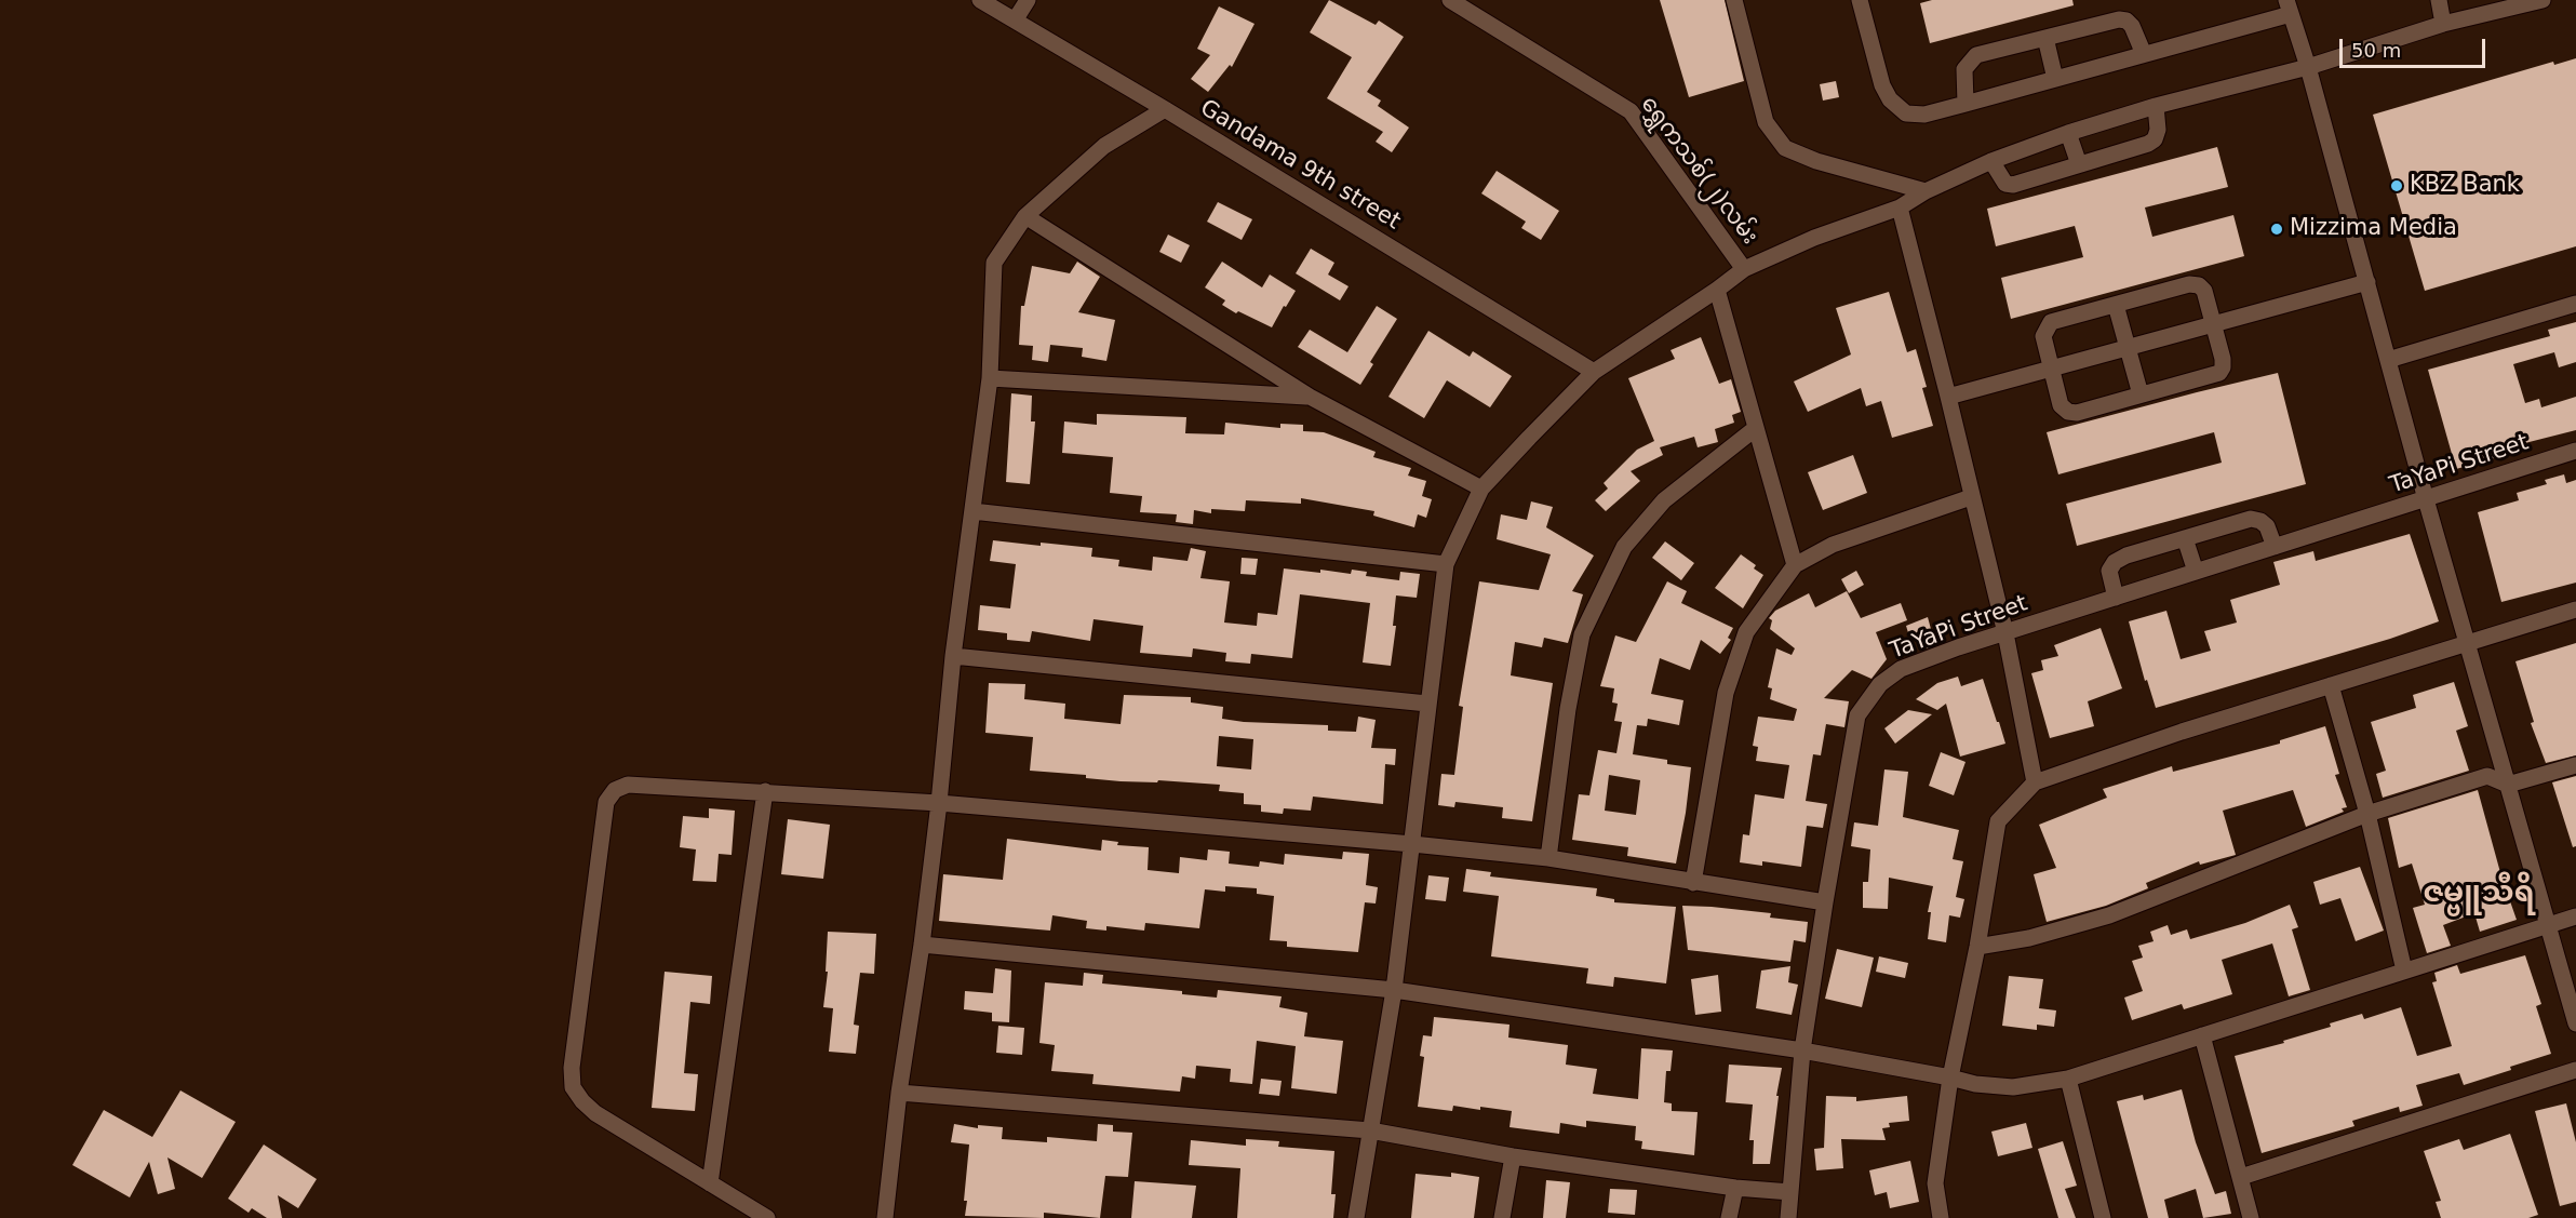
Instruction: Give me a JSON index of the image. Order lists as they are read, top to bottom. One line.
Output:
{"streets":{"street":["Gandama 9th street","ရွှေကသစ်(၂)လမ်း","TaYaPi Street"]},"districts":["ဇမ္ဗူသီရိ"],"places":["KBZ Bank","Mizzima Media"],"scale_bar":"50 m"}
